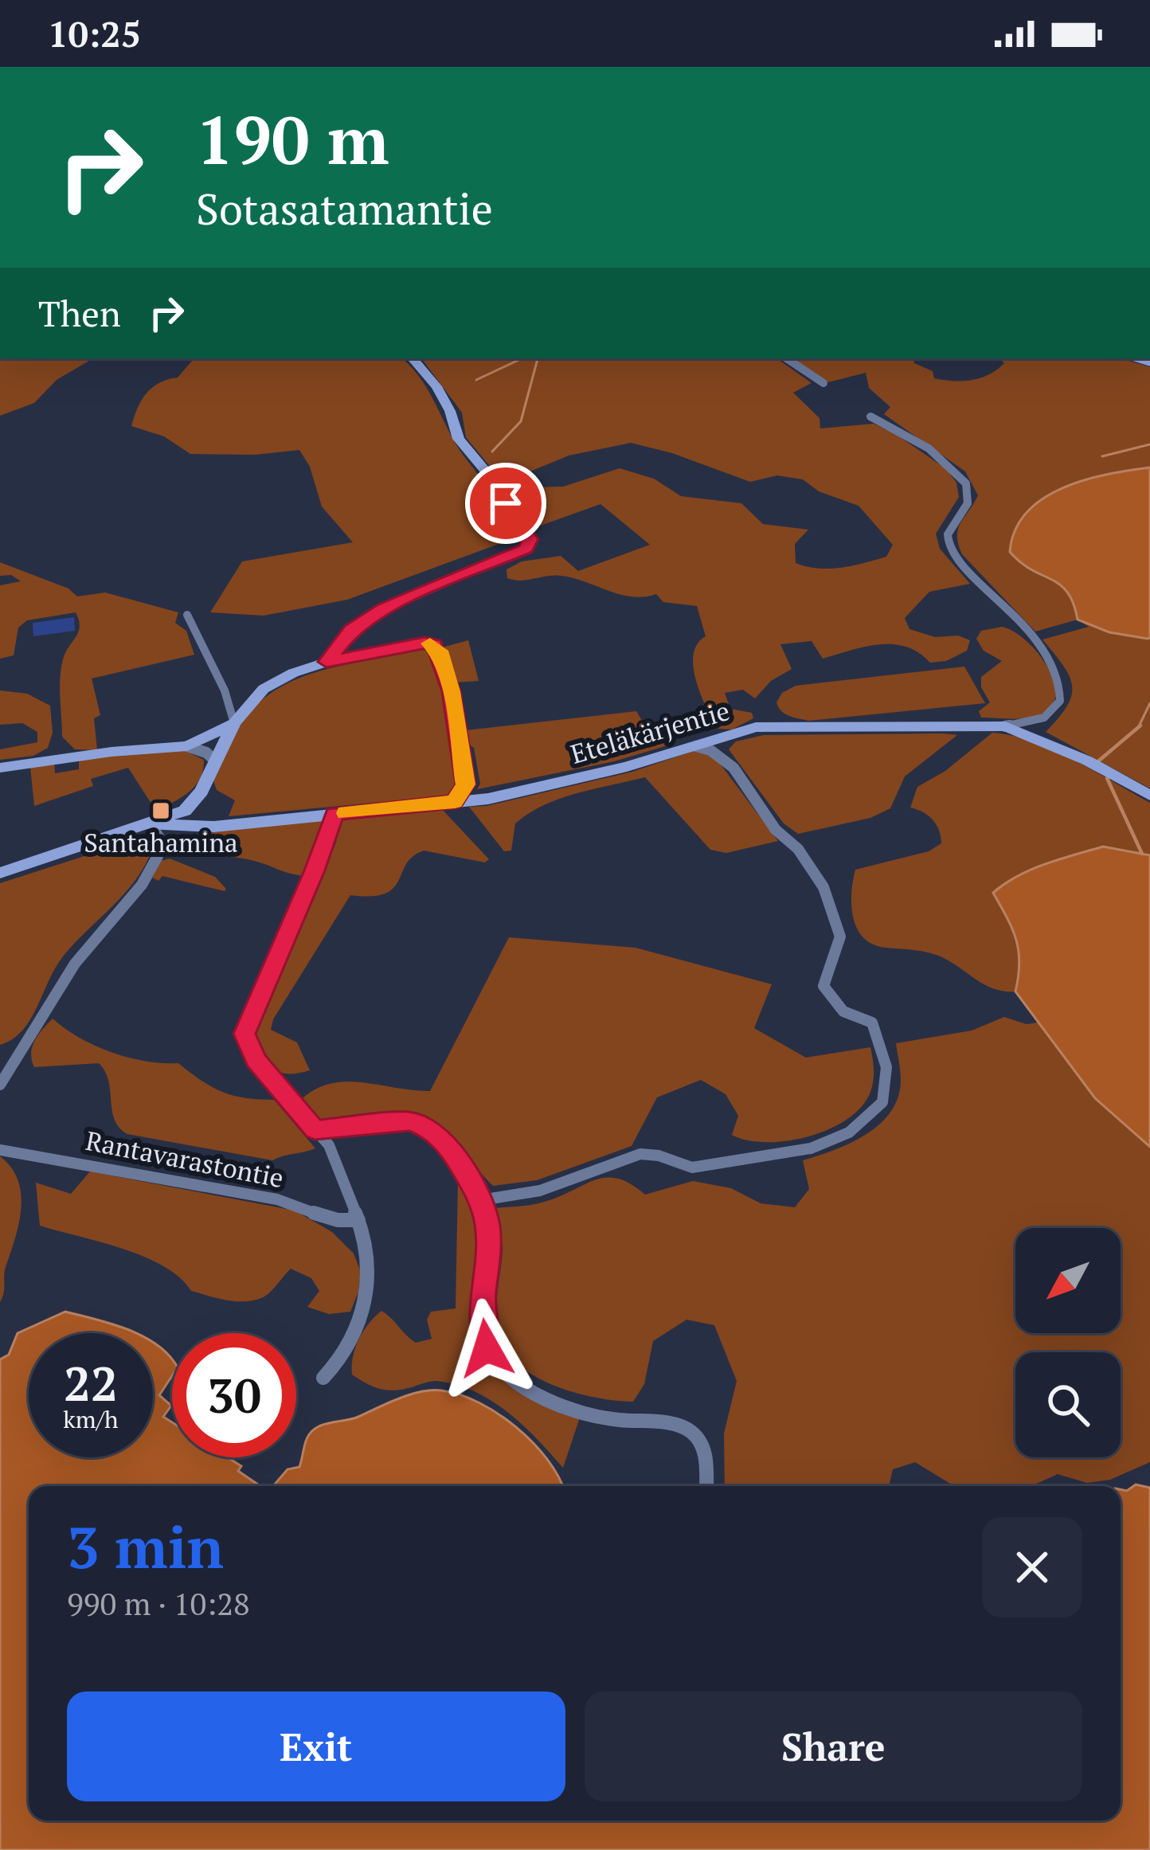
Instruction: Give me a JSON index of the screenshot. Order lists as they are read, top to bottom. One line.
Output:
{"streets":{"street":["Eteläkärjentie","Rantavarastontie"]},"places":{"transit":["Santahamina"]},"north":"bottom left","page":{"status":"10:25","turn":["190 m","Sotasatamantie"],"then":"Then","speed":"22 km/h","limit":"30","heading":["3 min","990 m · 10:28"],"buttons":["Exit","Share"]}}
